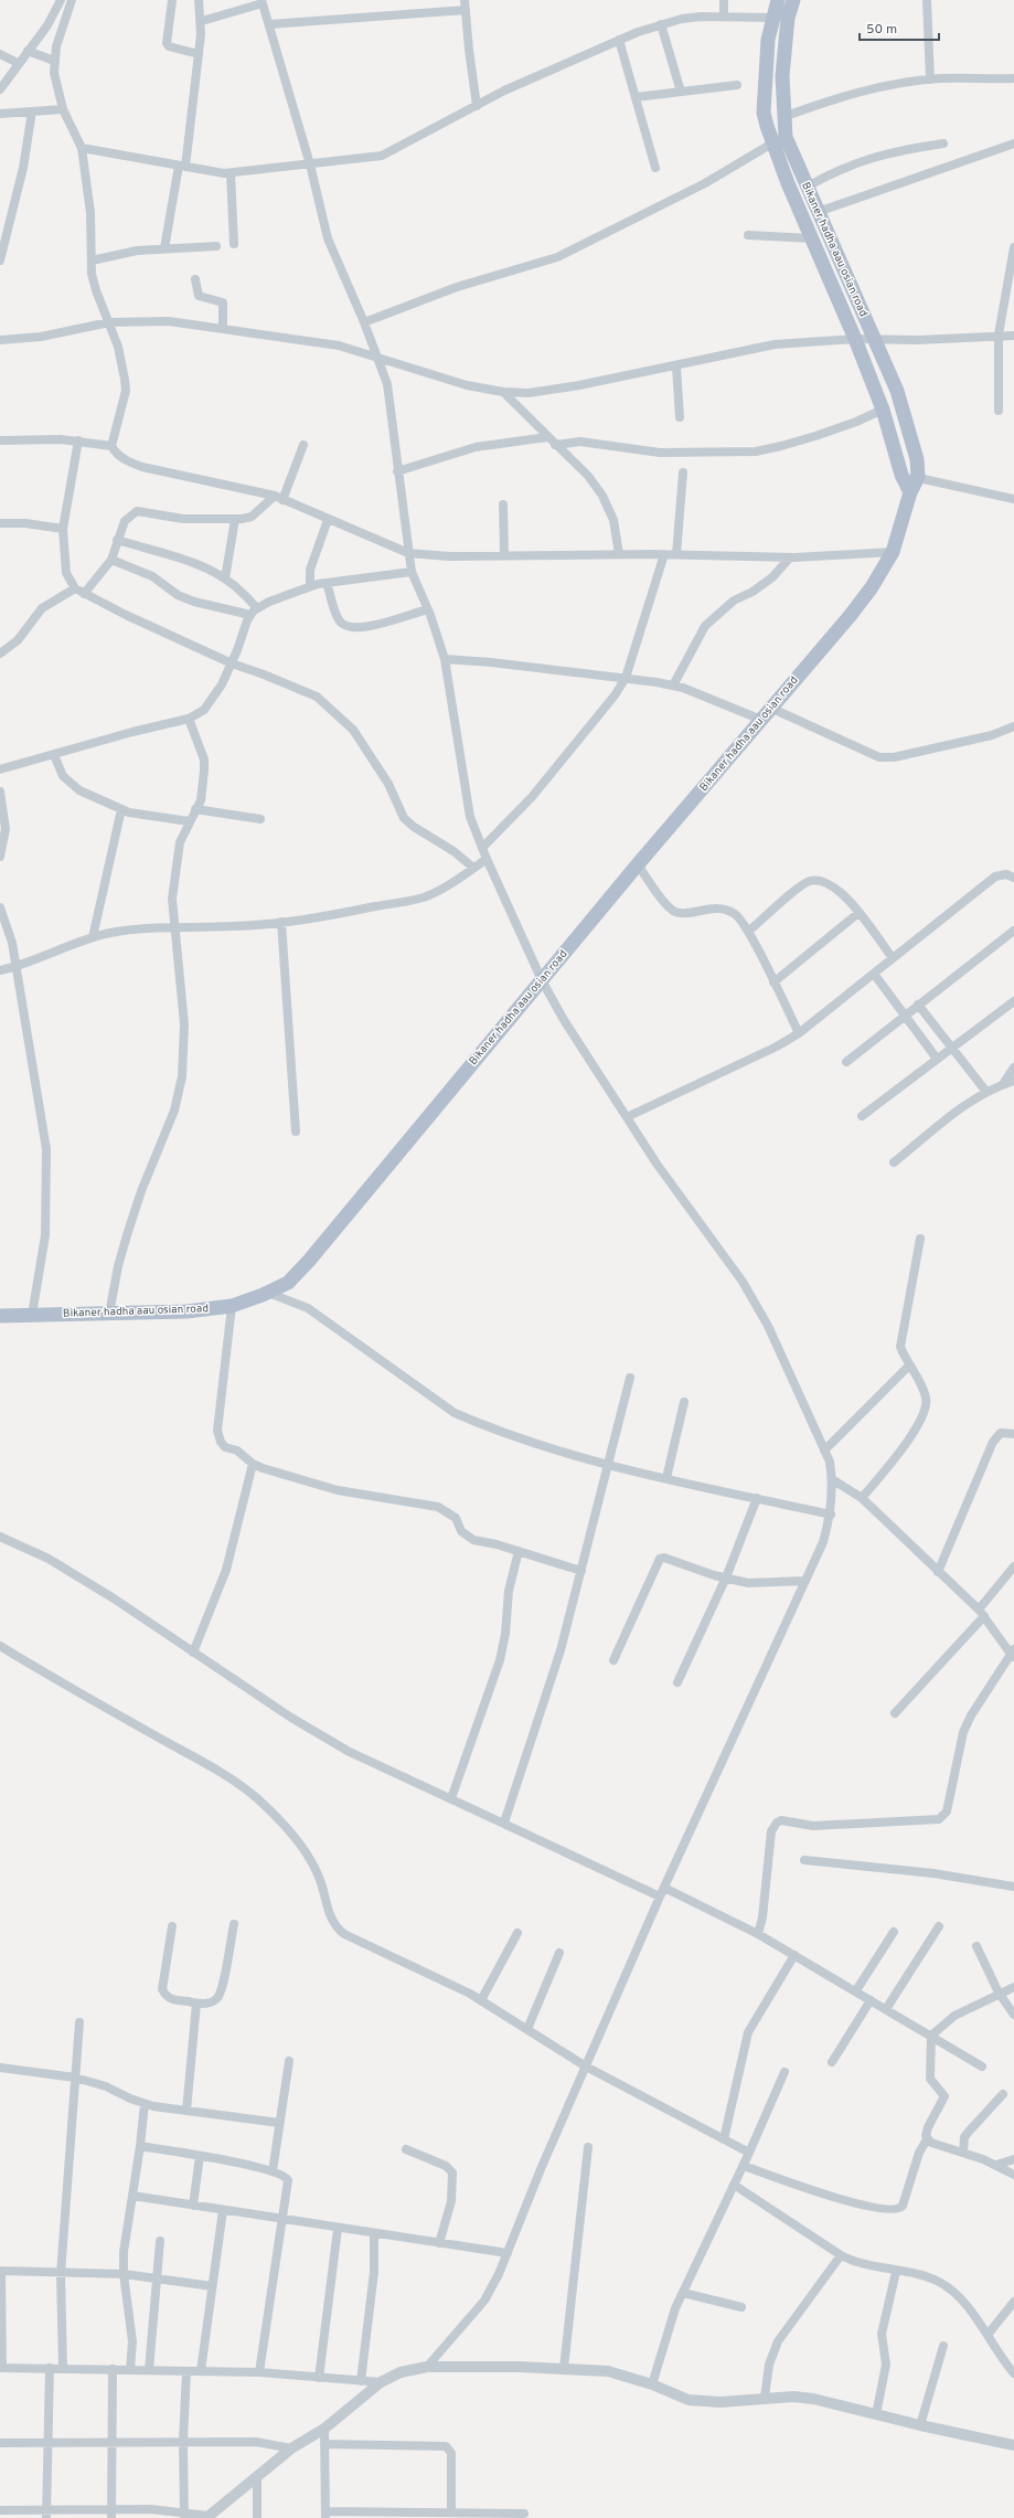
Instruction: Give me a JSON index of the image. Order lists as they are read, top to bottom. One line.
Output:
{"streets":{"main road":["Bikaner hadha aau osian road"]},"scale_bar":"50 m"}
